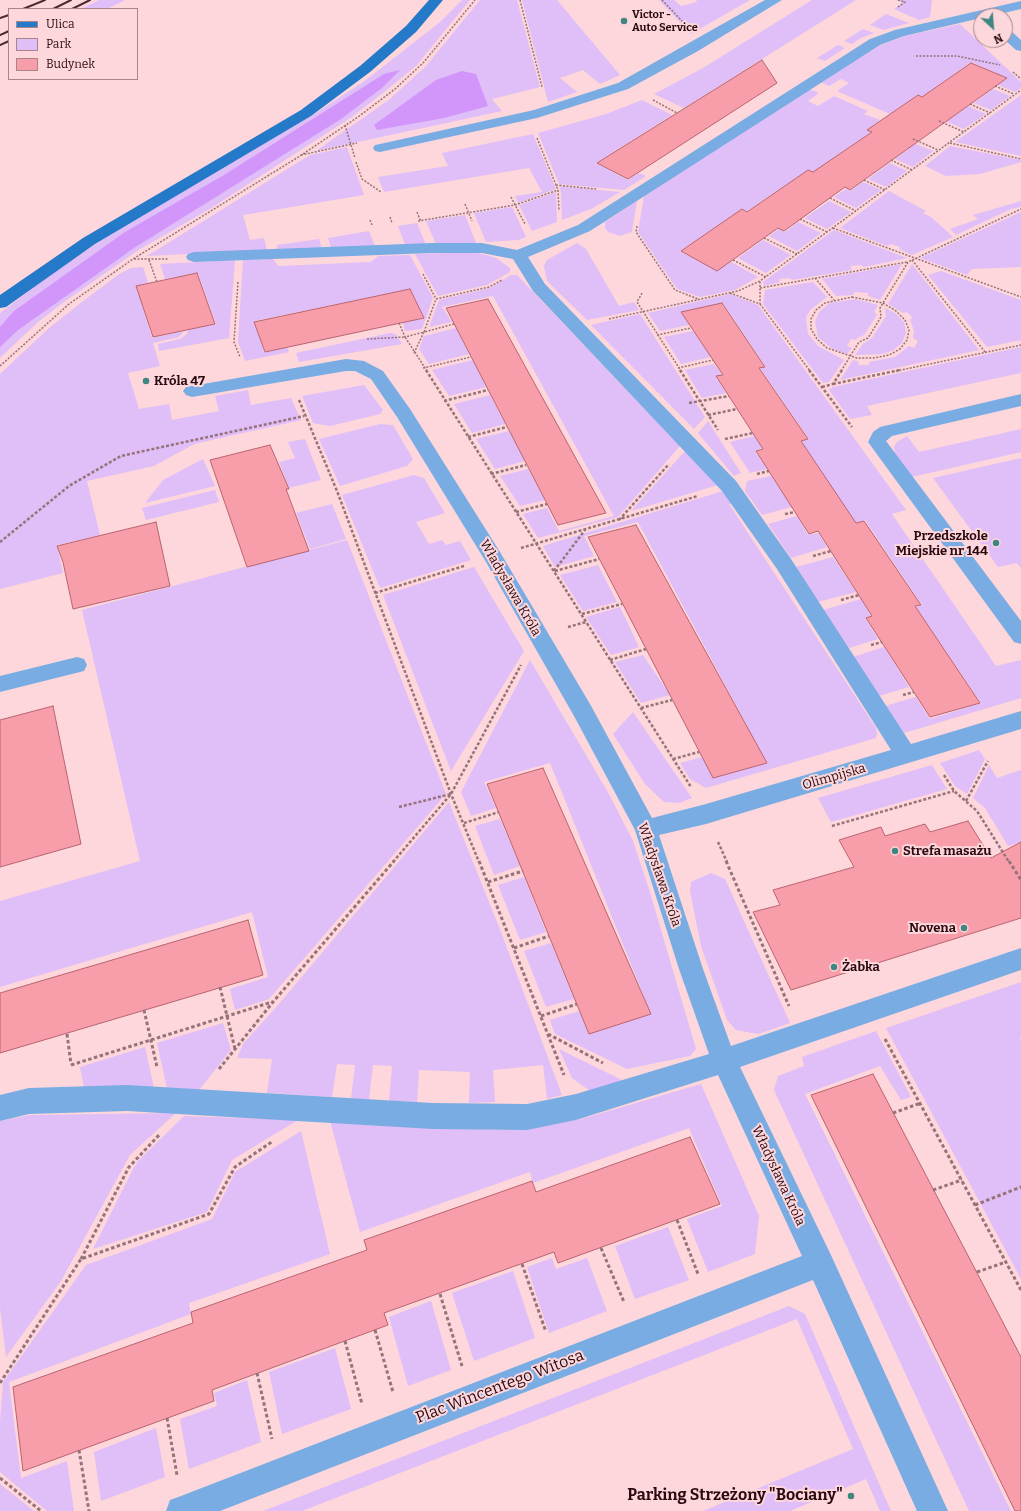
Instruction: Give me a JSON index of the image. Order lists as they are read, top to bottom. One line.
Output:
{"streets":{"street":["Władysława Króla","Olimpijska","Plac Wincentego Witosa"]},"crossings":[["Władysława Króla","Olimpijska"],["Władysława Króla","Plac Wincentego Witosa"]],"places":["Victor - Auto Service","Króla 47","Przedszkole Miejskie nr 144","Strefa masażu","Novena","Żabka","Parking Strzeżony \"Bociany\""],"legend":["Ulica","Park","Budynek"],"north":"bottom right"}
